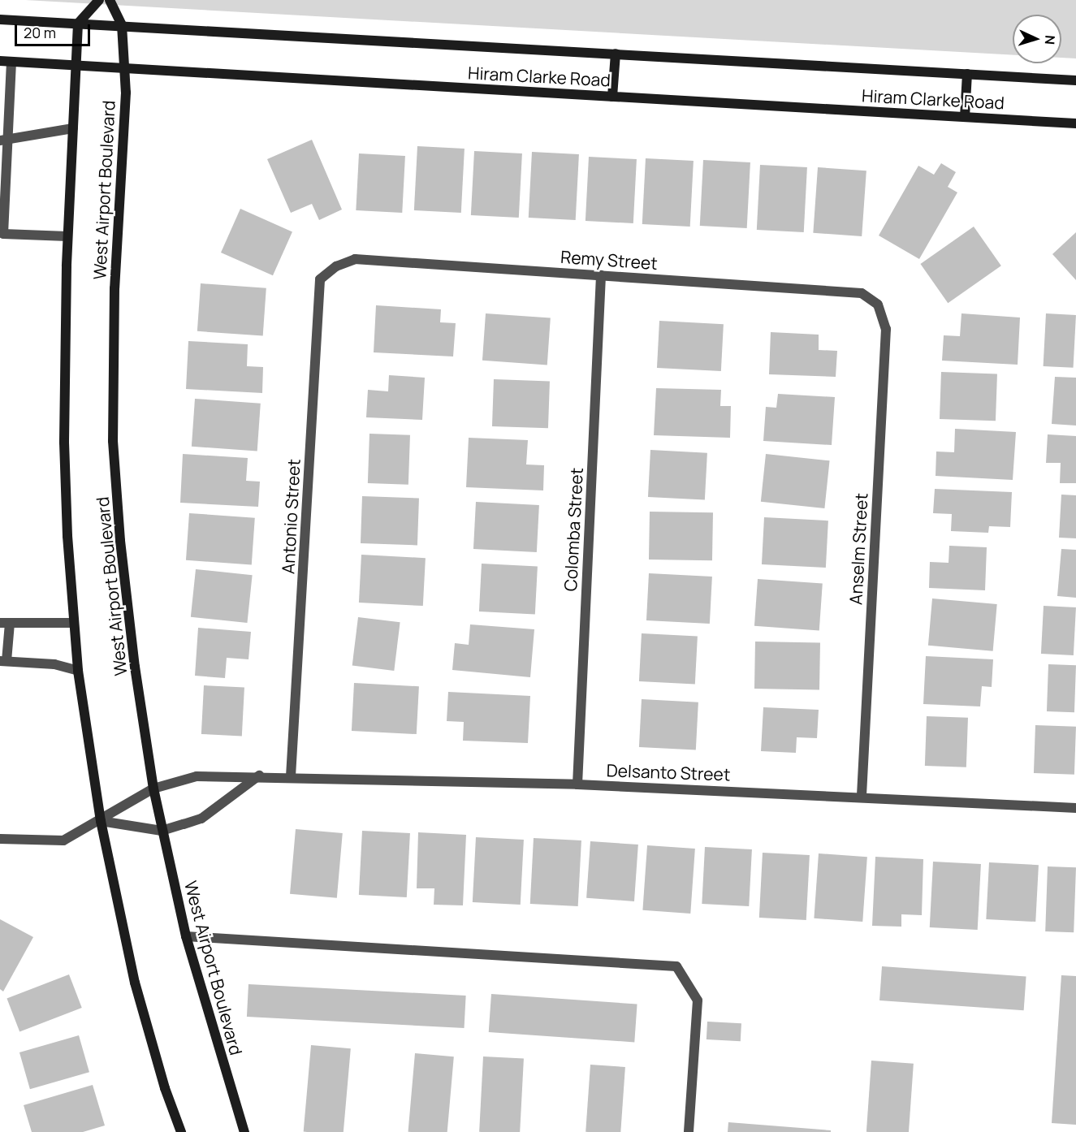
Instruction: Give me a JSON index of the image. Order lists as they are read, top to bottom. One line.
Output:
{"streets":{"main road":["Hiram Clarke Road","West Airport Boulevard"],"street":["Remy Street","Antonio Street","Colomba Street","Anselm Street","Delsanto Street"]},"crossings":[["Hiram Clarke Road","West Airport Boulevard"],["West Airport Boulevard","Delsanto Street"],["Remy Street","Antonio Street"],["Remy Street","Colomba Street"],["Remy Street","Anselm Street"],["Antonio Street","Delsanto Street"],["Colomba Street","Delsanto Street"],["Anselm Street","Delsanto Street"]],"scale_bar":"20 m","north":"right"}
